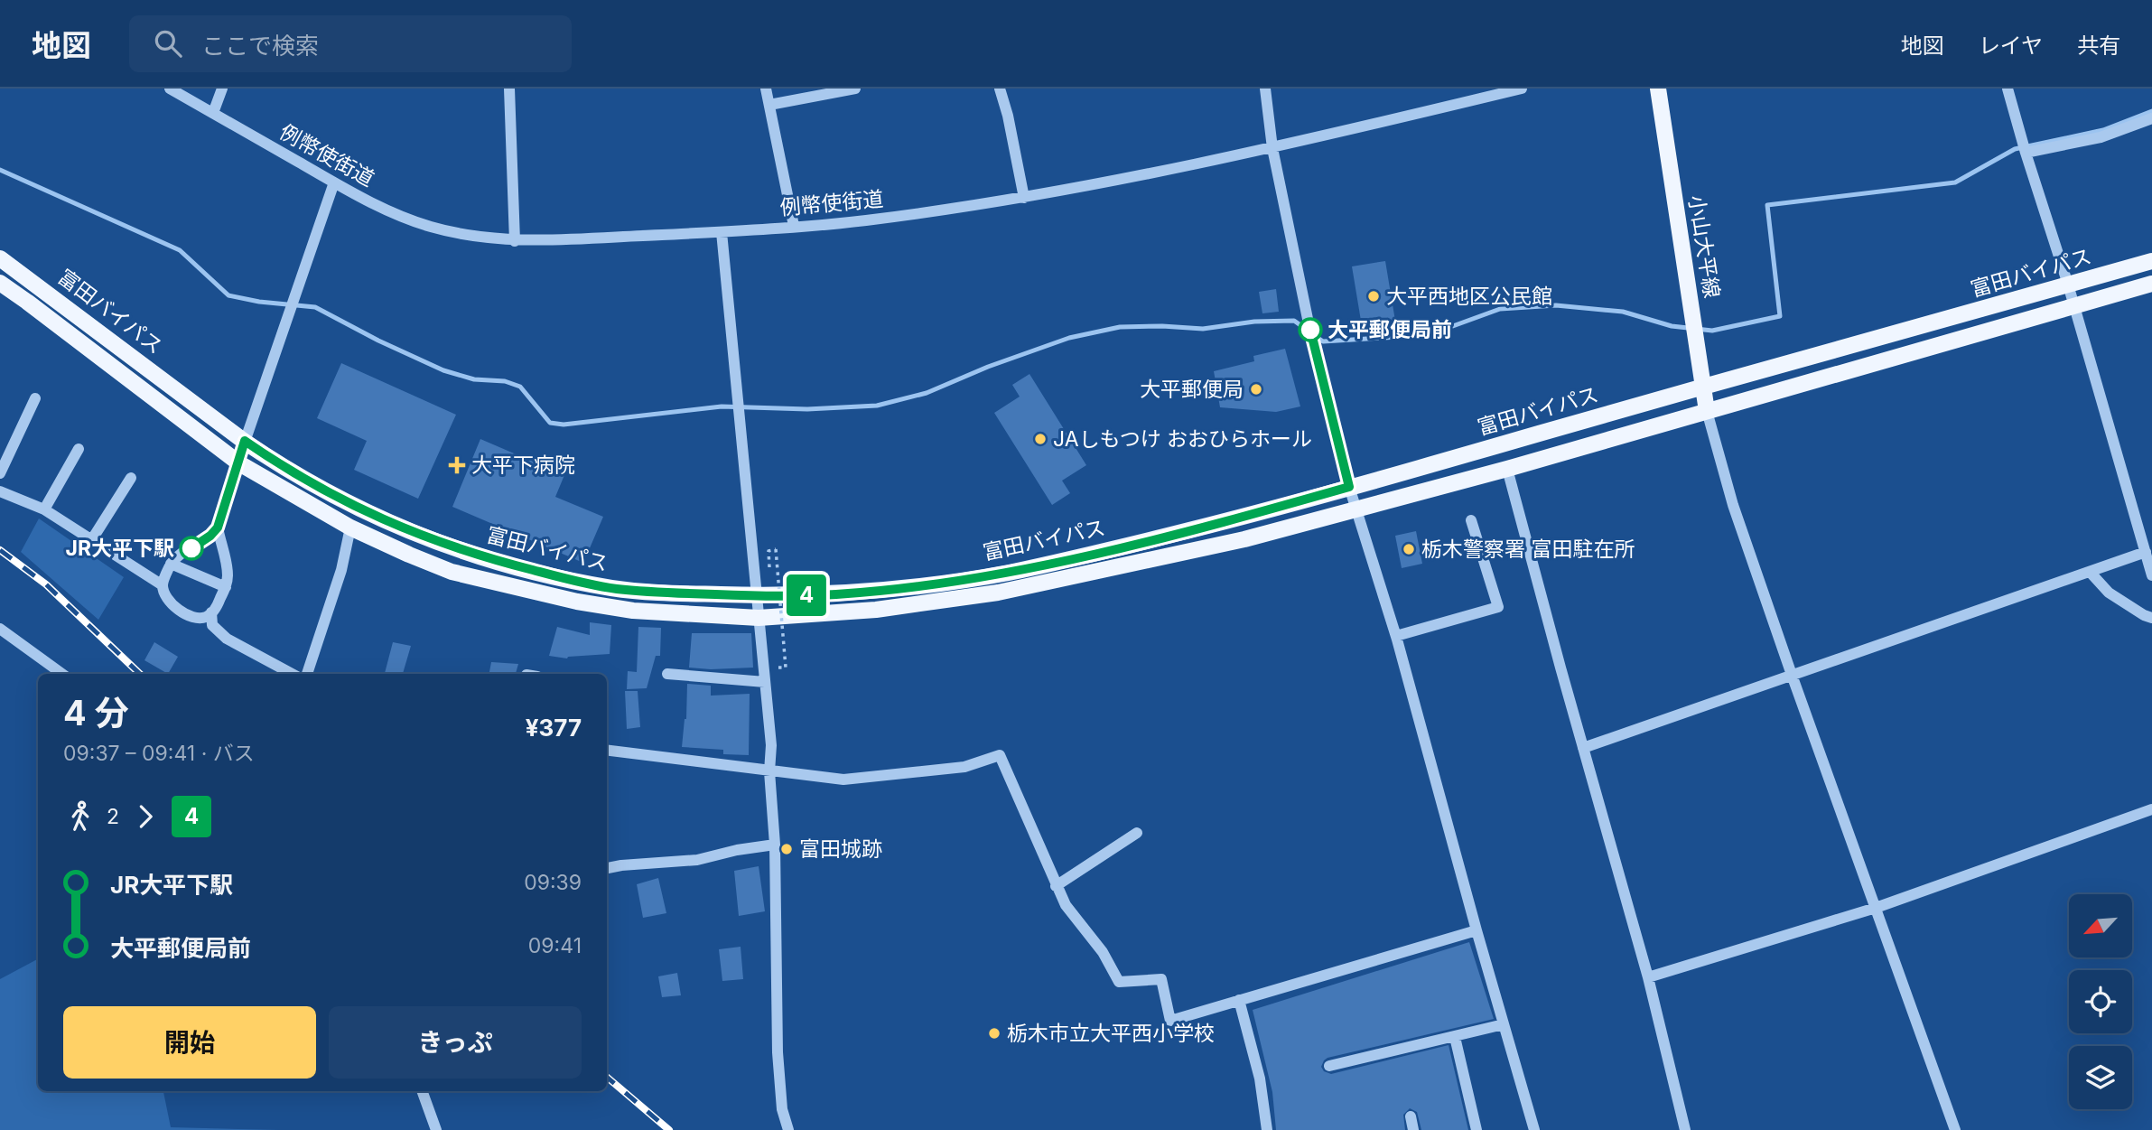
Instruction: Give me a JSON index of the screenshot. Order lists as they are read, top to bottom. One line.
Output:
{"streets":{"main road":["小山大平線","富田バイパス"],"street":["例幣使街道"]},"crossings":[["小山大平線","富田バイパス"]],"places":{"other":["大平西地区公民館","大平郵便局前","大平郵便局","JAしもつけ おおひらホール","JR大平下駅","栃木警察署 富田駐在所","富田城跡","栃木市立大平西小学校"],"health":["大平下病院"]},"lines":["bus line 4"],"north":"bottom left","page":{"header":"地図","search":"ここで検索","nav":["地図","レイヤ","共有"],"on_map":"4","heading":["4 分","09:37 – 09:41 · バス","¥377"],"legs":["2","4"],"list":[{"name":"JR大平下駅","value":"09:39"},{"name":"大平郵便局前","value":"09:41"}],"buttons":["開始","きっぷ"]}}
